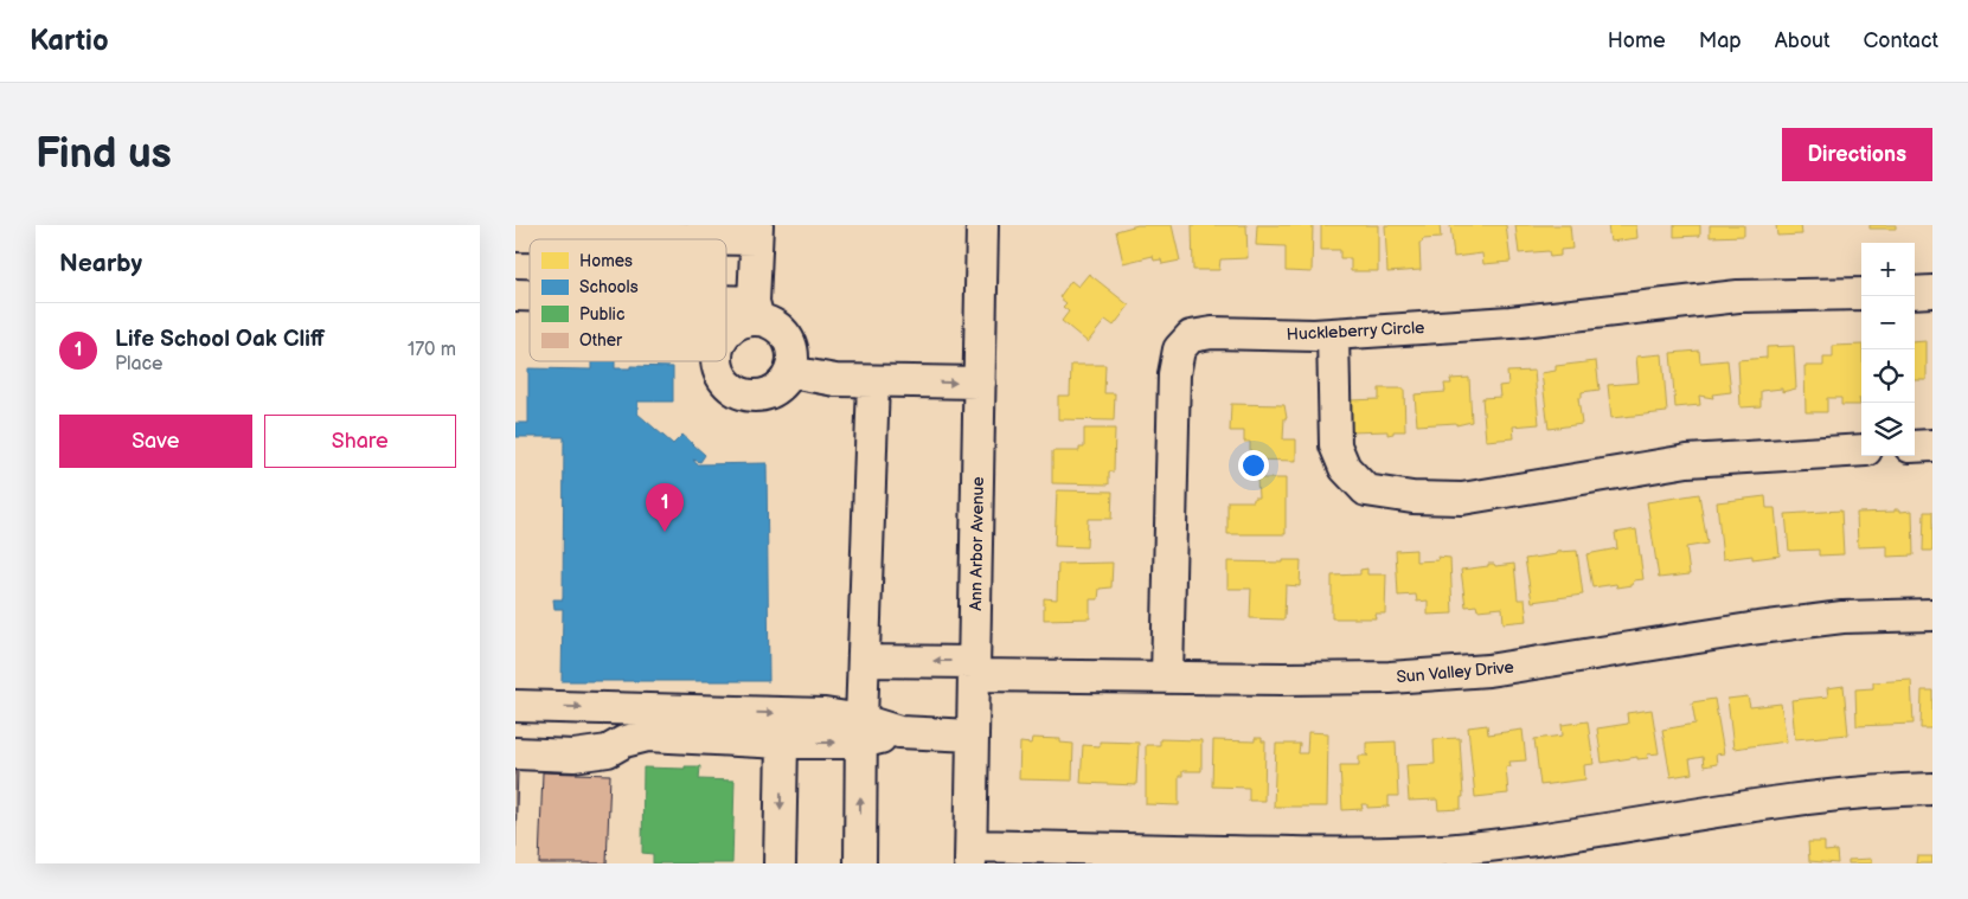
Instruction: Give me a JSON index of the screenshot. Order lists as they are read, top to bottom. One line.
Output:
{"streets":{"street":["Huckleberry Circle","Ann Arbor Avenue","Sun Valley Drive"]},"crossings":[["Huckleberry Circle","Sun Valley Drive"],["Ann Arbor Avenue","Sun Valley Drive"]],"legend":["Homes","Schools","Public","Other"],"page":{"header":"Kartio","nav":["Home","Map","About","Contact"],"buttons":["Directions",["Save","Share"]],"title":"Find us","heading":"Nearby","map_buttons":["+","−"],"list":[{"mark":"1","name":"Life School Oak Cliff","note":"Place","value":"170 m"}],"pins":"1"}}
